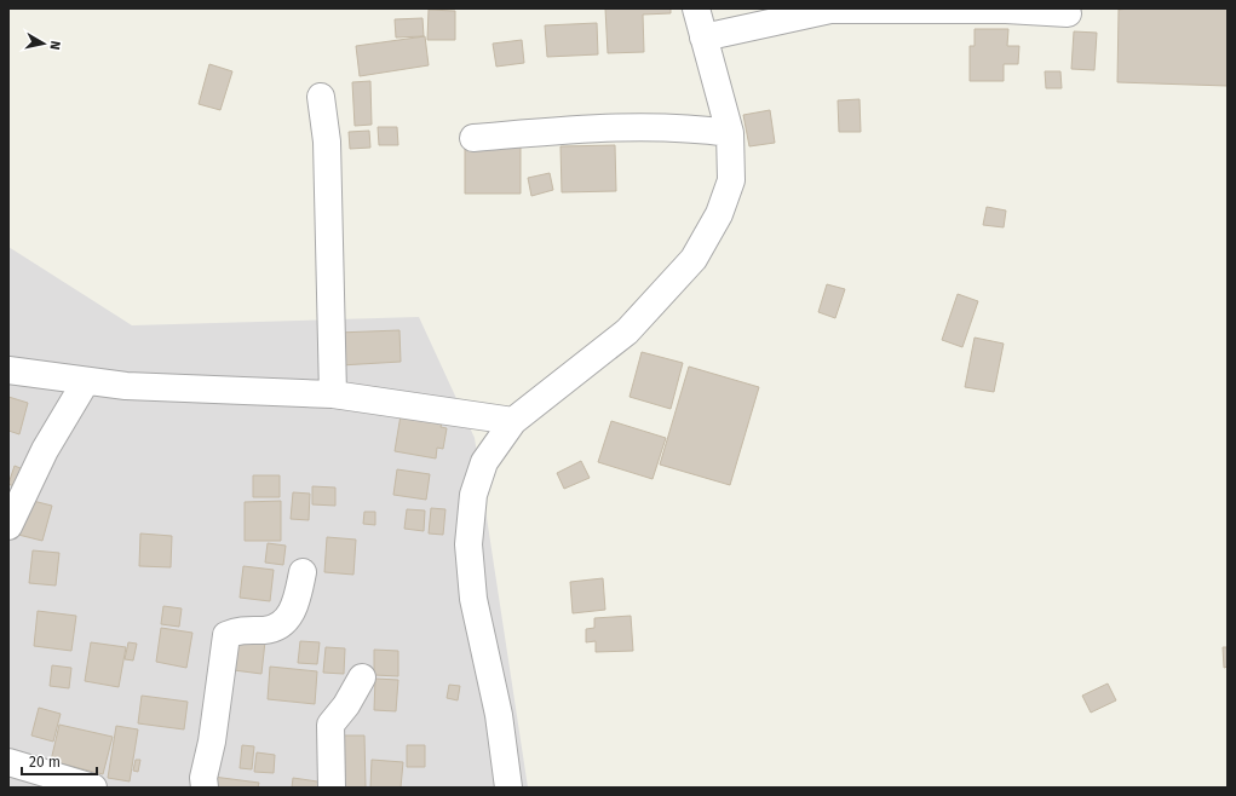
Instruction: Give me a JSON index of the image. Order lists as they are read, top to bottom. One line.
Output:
{"scale_bar":"20 m","north":"right"}
